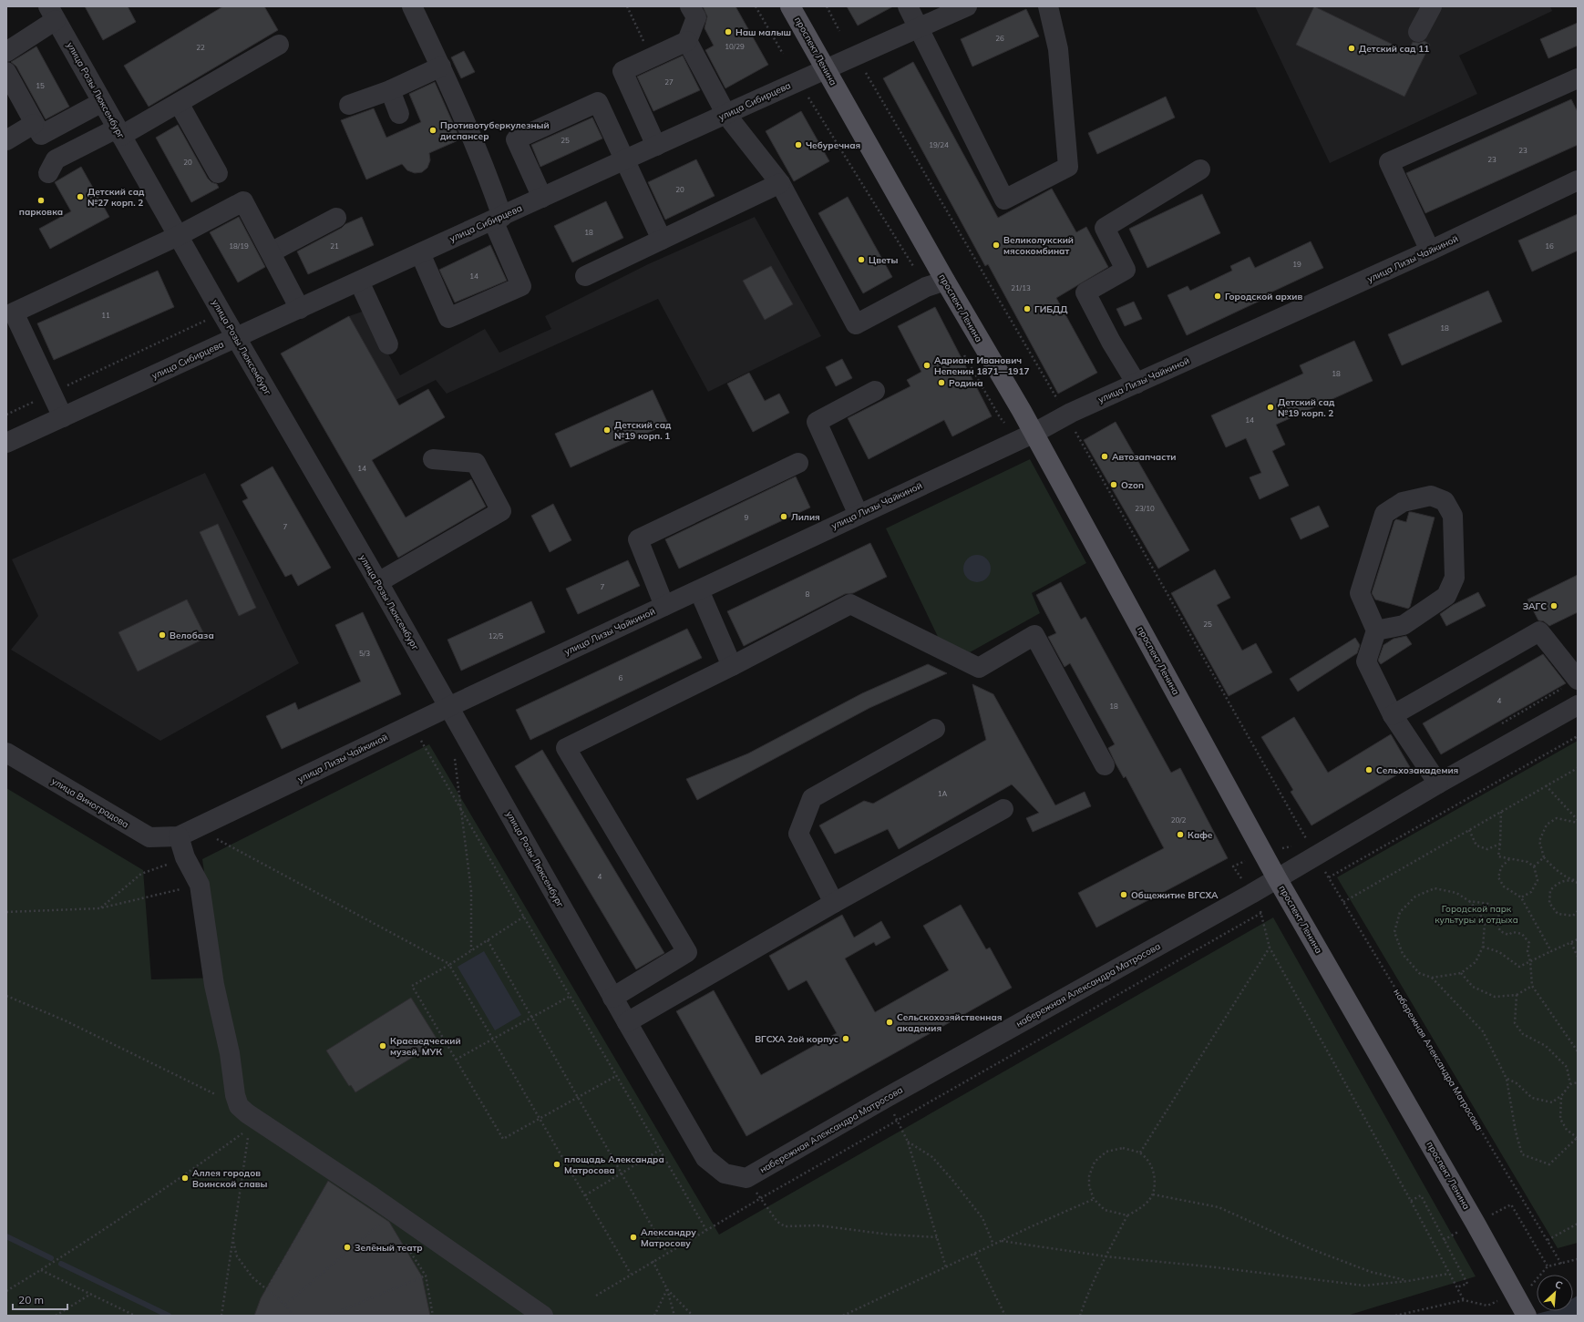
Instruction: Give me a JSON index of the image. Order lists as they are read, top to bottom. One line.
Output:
{"streets":{"main road":["проспект Ленина"],"street":["улица Розы Люксембург","улица Сибирцева","улица Лизы Чайкиной","улица Виноградова","набережная Александра Матросова"]},"crossings":[["проспект Ленина","улица Сибирцева"],["проспект Ленина","улица Лизы Чайкиной"],["проспект Ленина","набережная Александра Матросова"],["улица Розы Люксембург","улица Сибирцева"],["улица Розы Люксембург","улица Лизы Чайкиной"],["улица Розы Люксембург","набережная Александра Матросова"],["улица Лизы Чайкиной","улица Виноградова"]],"parks":["Городской парк культуры и отдыха"],"places":["Наш малыш","Детский сад 11","Противотуберкулезный диспансер","Чебуречная","Детский сад №27 корп. 2","парковка","Великолукский мясокомбинат","Цветы","Городской архив","ГИБДД","Адриант Иванович Непенин 1871—1917","Родина","Детский сад №19 корп. 2","Детский сад №19 корп. 1","Автозапчасти","Ozon","Лилия","ЗАГС","Велобаза","Сельхозакадемия","Кафе","Общежитие ВГСХА","Сельскохозяйственная академия","ВГСХА 2ой корпус","Краеведческий музей, МУК","площадь Александра Матросова","Аллея городов Воинской славы","Александру Матросову","Зелёный театр"],"house_numbers":["26","10/29","22","27","15","25","19/24","23","23","20","20","18","18/19","21","16","19","14","21/13","11","18","18","14","14","23/10","9","7","7","8","25","12/5","5/3","6","4","18","1А","20/2","4"],"scale_bar":"20 m","north":"top right"}
